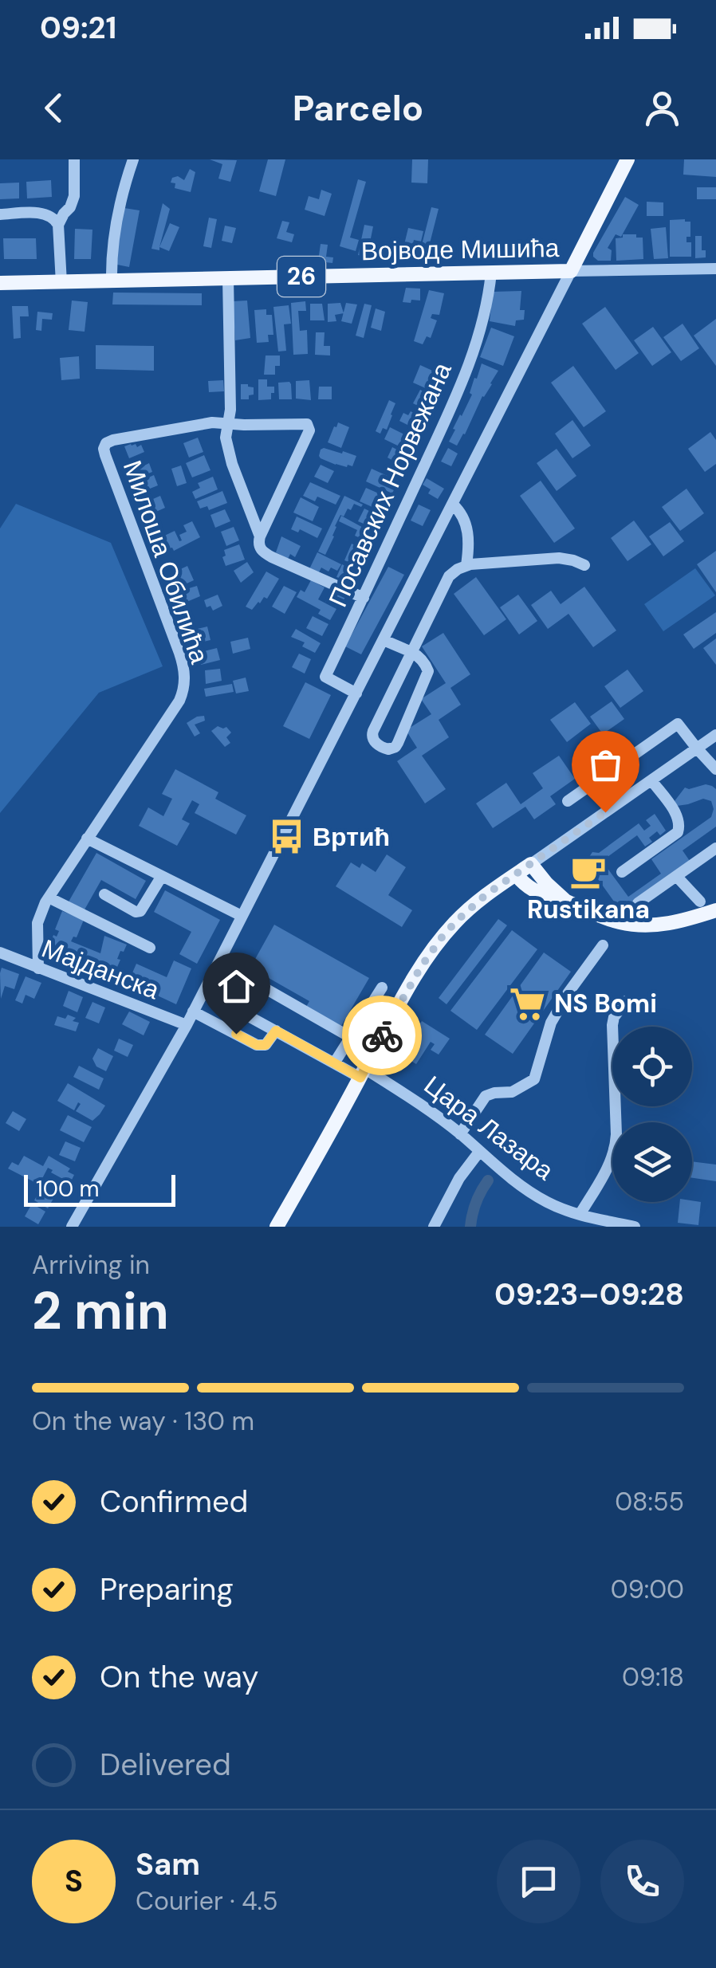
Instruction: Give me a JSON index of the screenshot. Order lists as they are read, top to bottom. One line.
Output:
{"streets":{"main road":["Војводе Мишића","26"],"street":["Посавских Норвежана","Милоша Обилића","Мајданска","Цара Лазара"]},"crossings":[["Војводе Мишића","Посавских Норвежана"],["Милоша Обилића","Мајданска"]],"places":{"bus stop":["Вртић"],"cafe":["Rustikana"],"supermarket":["NS Bomi"]},"scale_bar":"100 m","page":{"status":"09:21","header":"Parcelo","scale":"100 m","heading":["2 min","Arriving in","09:23–09:28"],"panel":["Sam","Courier · 4.5"],"bar":"On the way · 130 m","list":[["Confirmed","08:55"],["Preparing","09:00"],["On the way","09:18"],"Delivered"],"round":"S"}}
